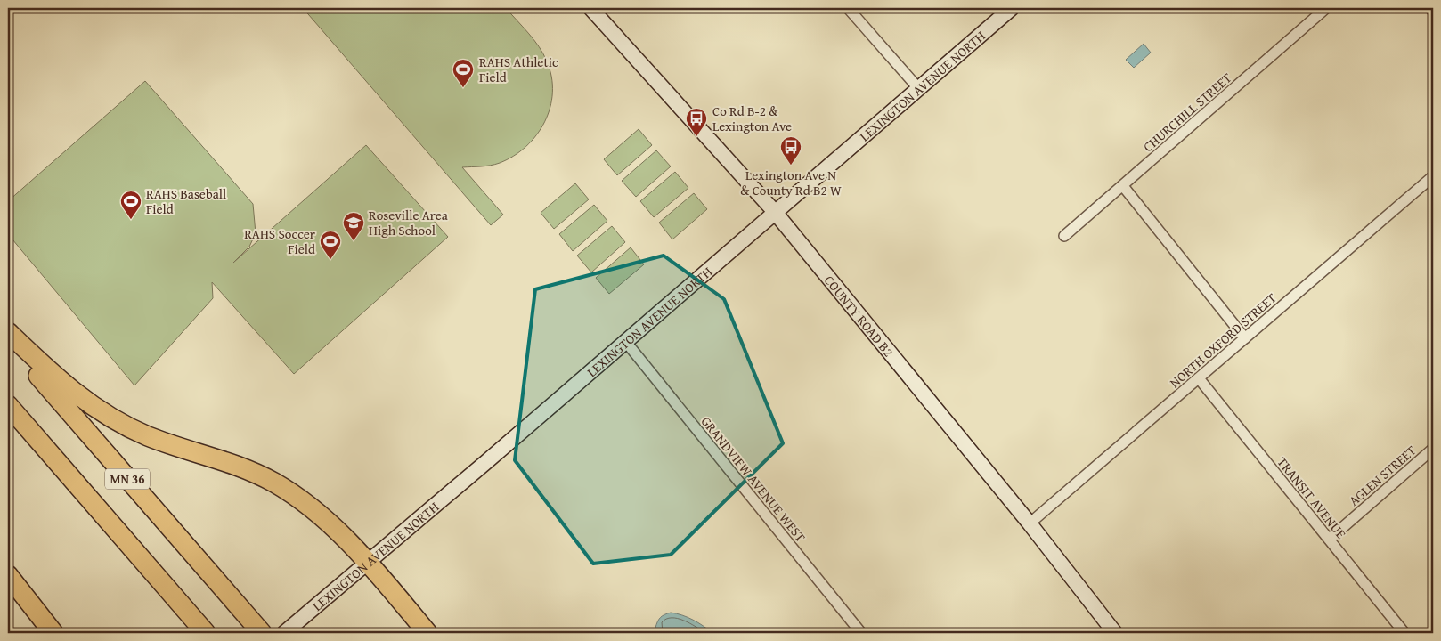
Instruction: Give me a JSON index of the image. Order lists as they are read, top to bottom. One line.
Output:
{"streets":{"highway":["MN 36"],"main road":["LEXINGTON AVENUE NORTH","COUNTY ROAD B2"],"street":["CHURCHILL STREET","NORTH OXFORD STREET","AGLEN STREET","GRANDVIEW AVENUE WEST","TRANSIT AVENUE"]},"crossings":[["LEXINGTON AVENUE NORTH","COUNTY ROAD B2"],["LEXINGTON AVENUE NORTH","GRANDVIEW AVENUE WEST"],["COUNTY ROAD B2","NORTH OXFORD STREET"],["NORTH OXFORD STREET","TRANSIT AVENUE"],["AGLEN STREET","TRANSIT AVENUE"]],"places":{"sports":["RAHS Athletic Field","RAHS Baseball Field","RAHS Soccer Field"],"bus stop":["Co Rd B-2 & Lexington Ave","Lexington Ave N & County Rd B2 W"],"school or university":["Roseville Area High School"]}}
